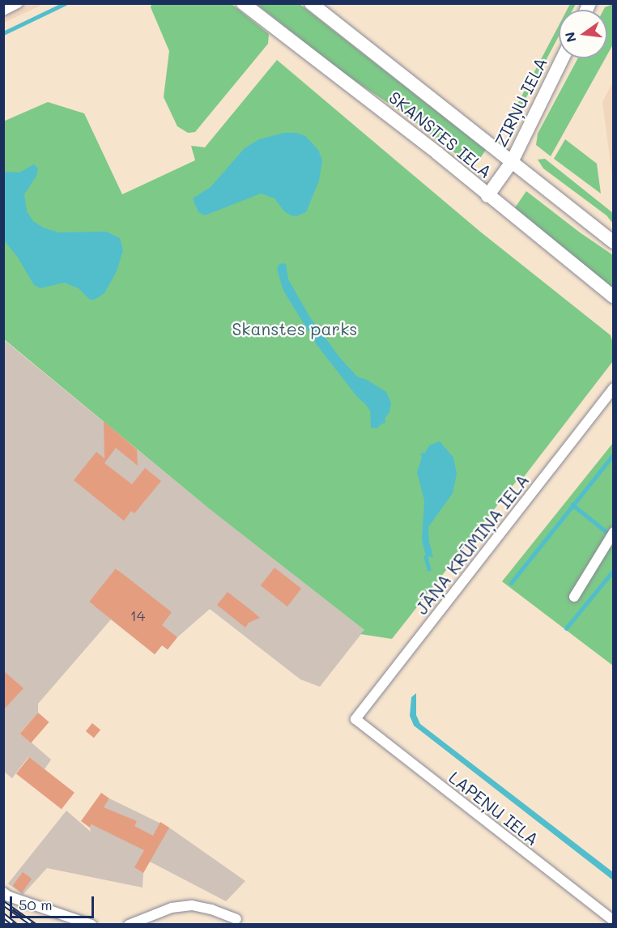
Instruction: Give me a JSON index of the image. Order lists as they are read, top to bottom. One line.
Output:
{"streets":{"main road":["ZIRŅU IELA","SKANSTES IELA"],"street":["JĀŅA KRŪMIŅA IELA","LAPEŅU IELA"]},"crossings":[["ZIRŅU IELA","SKANSTES IELA"],["JĀŅA KRŪMIŅA IELA","LAPEŅU IELA"]],"parks":["Skanstes parks"],"house_numbers":["14"],"scale_bar":"50 m","north":"left"}
